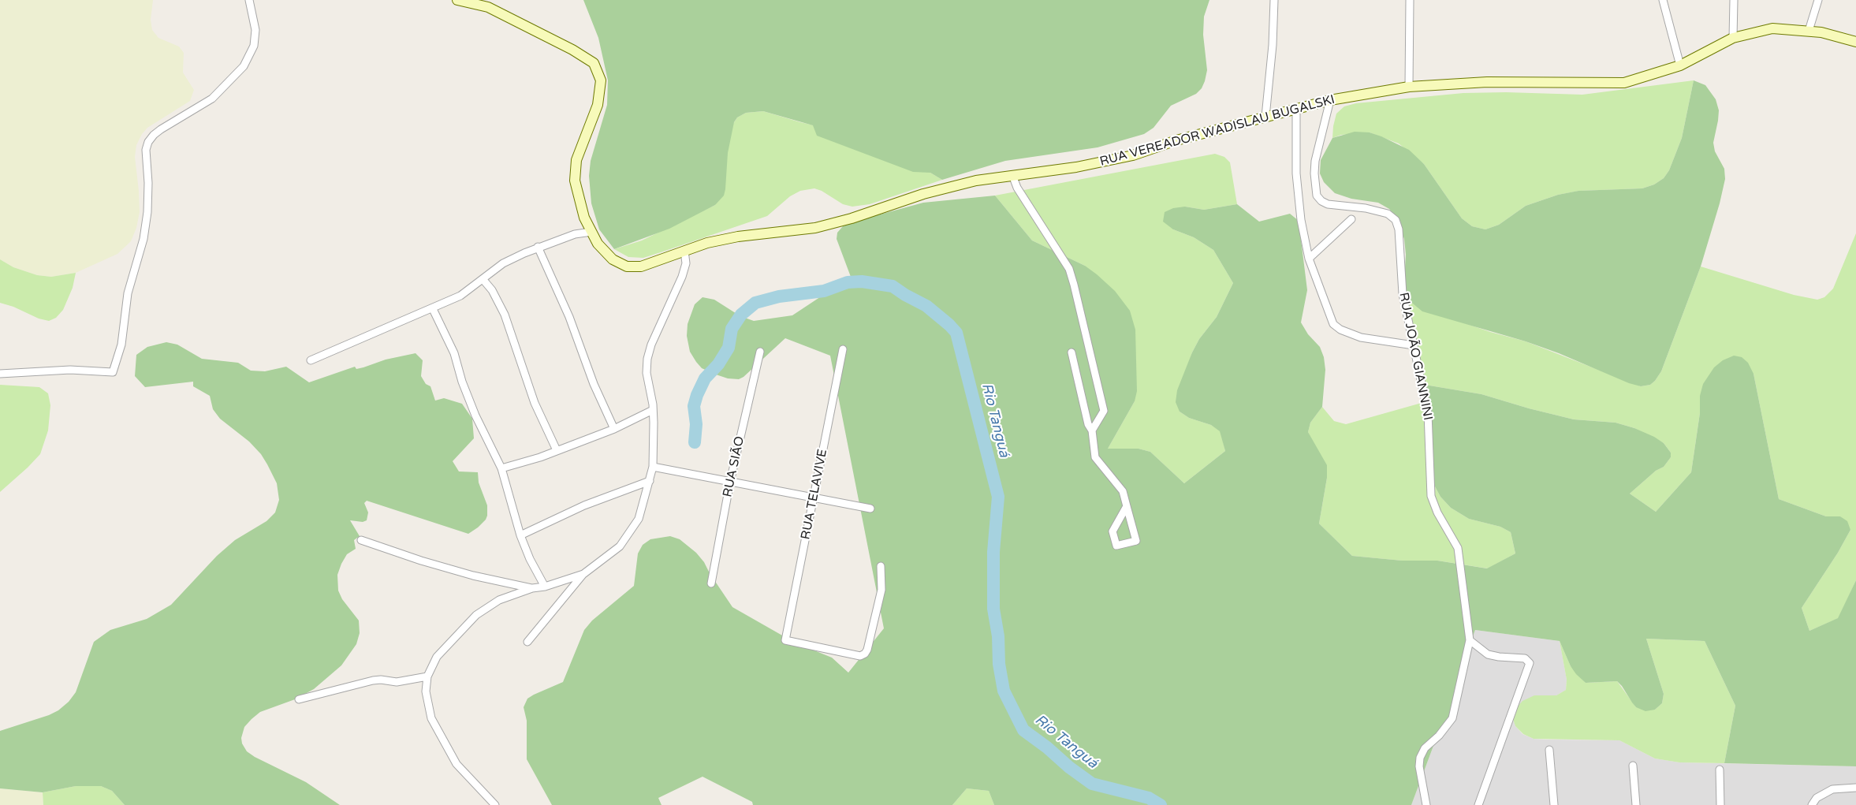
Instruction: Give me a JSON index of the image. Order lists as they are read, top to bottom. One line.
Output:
{"streets":{"main road":["RUA VEREADOR WADISLAU BUGALSKI"],"street":["RUA JOÃO GIANNINI","RUA SIÃO","RUA TELAVIVE"]},"crossings":[["RUA VEREADOR WADISLAU BUGALSKI","RUA JOÃO GIANNINI"]],"water":["Rio Tanguá"]}
